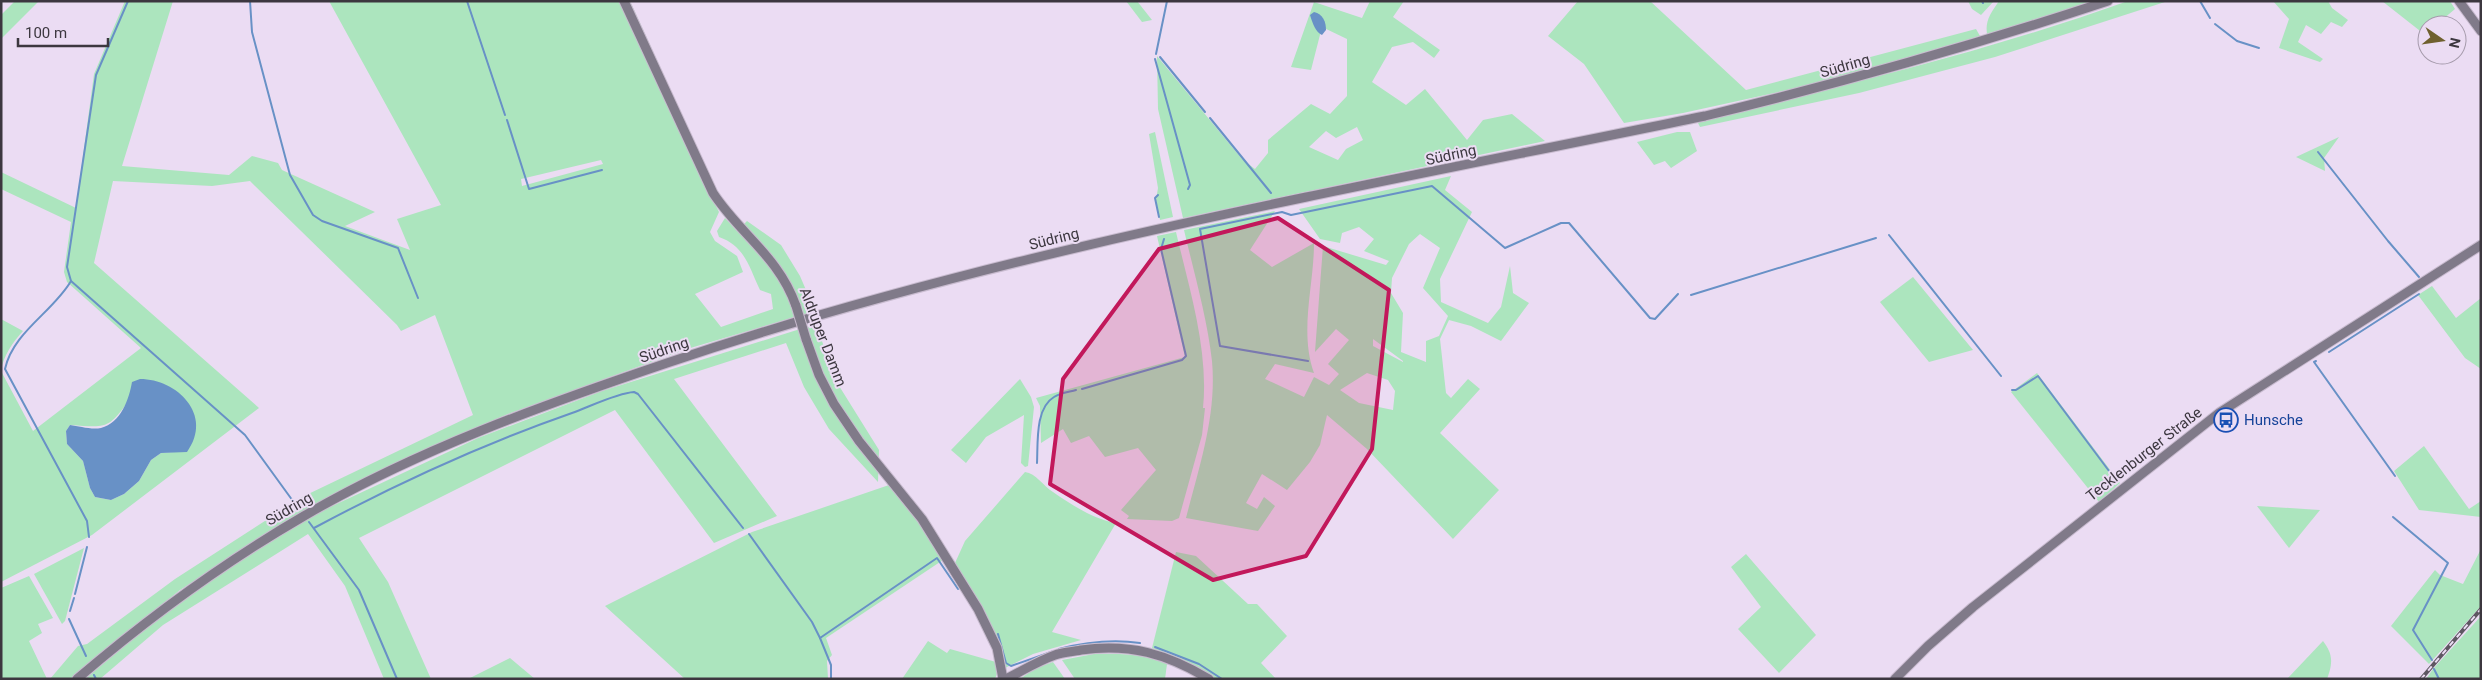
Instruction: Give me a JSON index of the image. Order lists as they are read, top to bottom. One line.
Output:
{"streets":{"main road":["Südring","Aldruper Damm","Tecklenburger Straße"]},"places":{"bus stop":["Hunsche"]},"scale_bar":"100 m","north":"right"}
